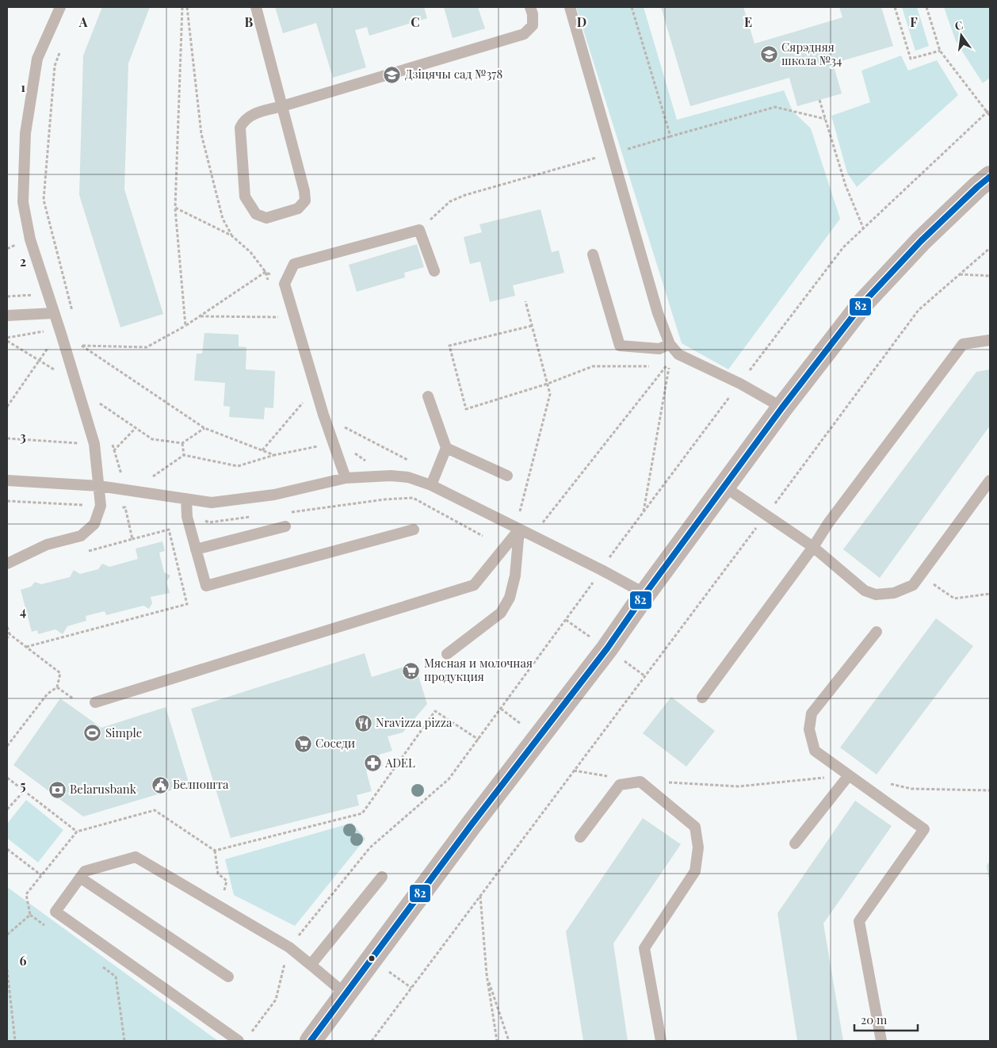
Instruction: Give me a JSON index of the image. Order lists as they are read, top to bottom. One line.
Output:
{"places":{"school or university":["Сярэдняя школа №34","Дзіцячы сад №378"],"supermarket":["Мясная и молочная продукция","Соседи"],"restaurant":["Nravizza pizza"],"sports":["Simple"],"pharmacy":["ADEL"],"public building":["Белпошта"],"bank":["Belarusbank"]},"lines":["transit line 82"],"scale_bar":"20 m","north":"top","grid":{"columns":["A","B","C","D","E","F"],"rows":["1","2","3","4","5","6"]}}
